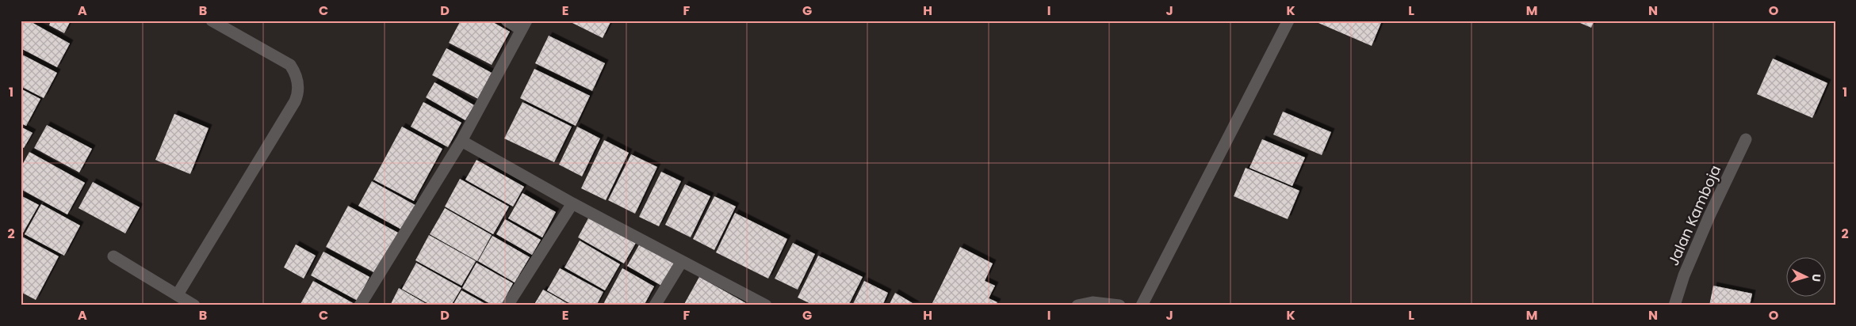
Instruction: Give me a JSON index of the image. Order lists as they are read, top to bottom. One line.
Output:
{"streets":{"street":["Jalan Kamboja"]},"north":"right","grid":{"columns":["A","B","C","D","E","F","G","H","I","J","K","L","M","N","O"],"rows":["1","2"]}}
